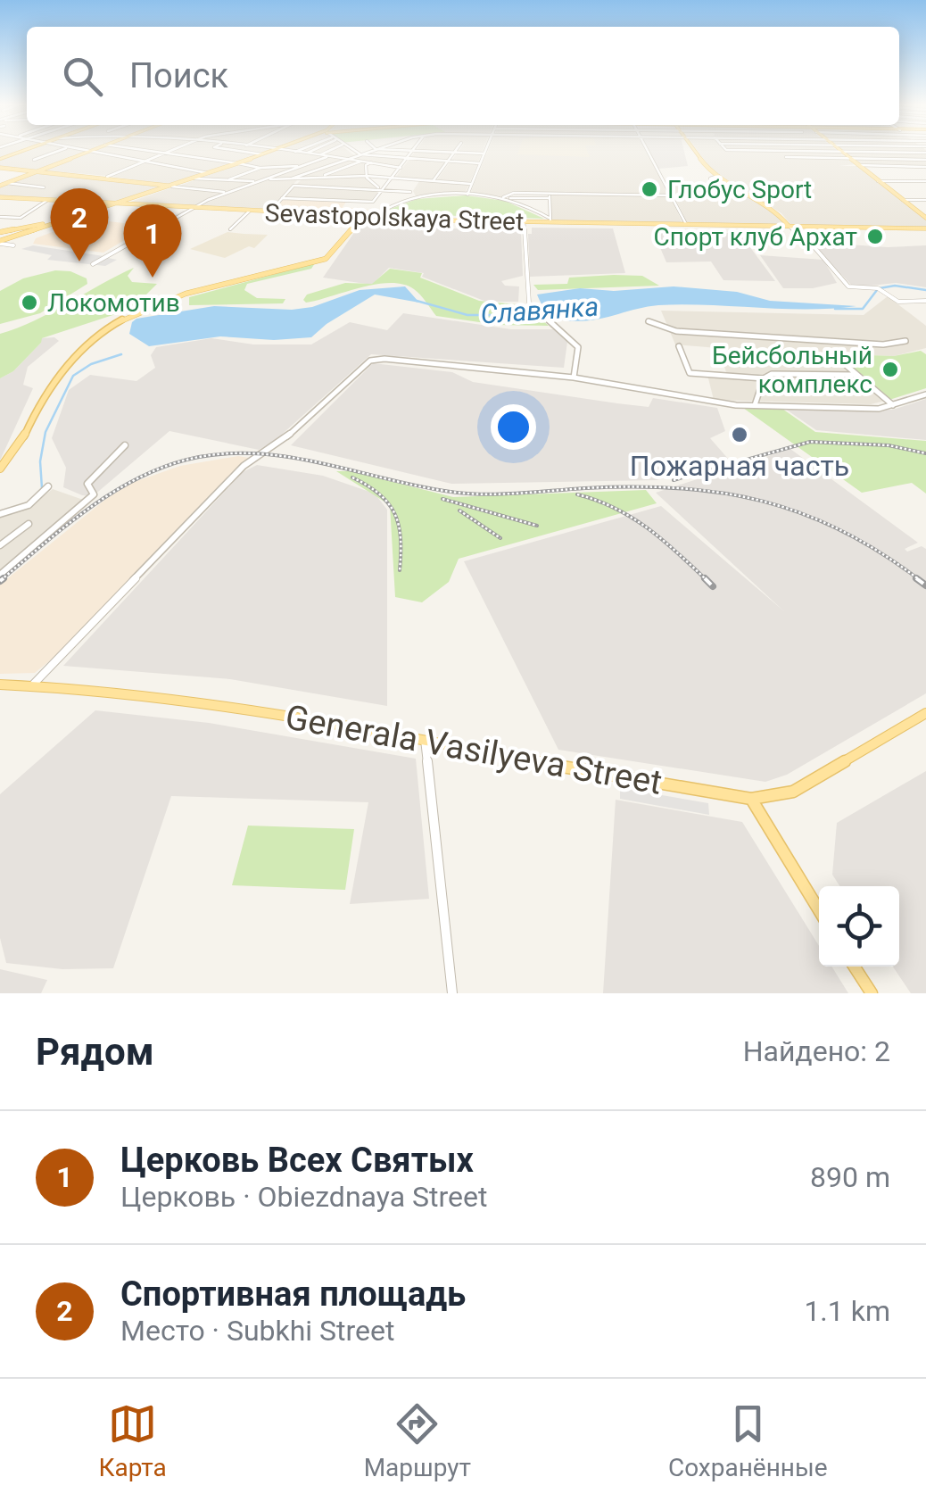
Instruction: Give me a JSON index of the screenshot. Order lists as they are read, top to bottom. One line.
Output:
{"streets":{"main road":["Sevastopolskaya Street","Generala Vasilyeva Street"]},"water":["Славянка"],"places":["Глобус Sport","Спорт клуб Архат","Локомотив","Бейсбольный комплекс","Пожарная часть"],"page":{"search":"Поиск","pins":["2","1"],"heading":["Рядом","Найдено: 2"],"list":[{"mark":"1","name":"Церковь Всех Святых","note":"Церковь · Obiezdnaya Street","value":"890 m"},{"mark":"2","name":"Спортивная площадь","note":"Место · Subkhi Street","value":"1.1 km"}],"nav":["Карта","Маршрут","Сохранённые"]}}
